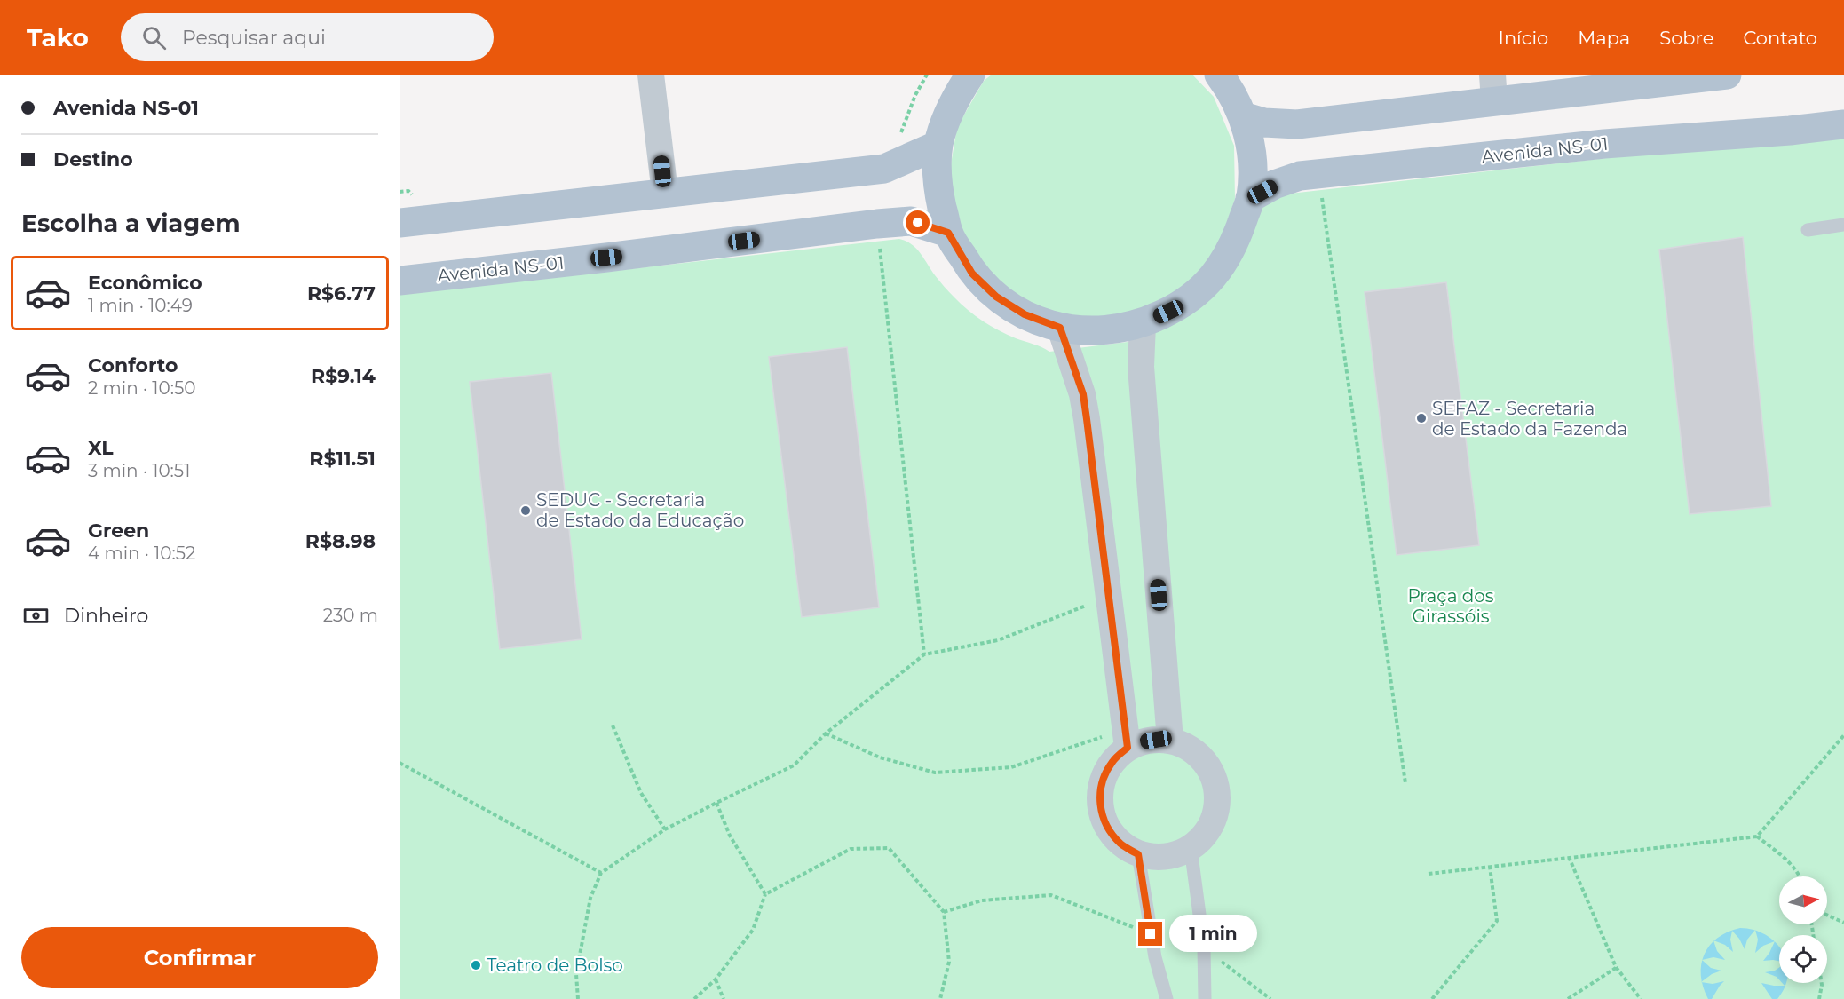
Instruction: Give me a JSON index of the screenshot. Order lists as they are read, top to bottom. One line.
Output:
{"streets":{"main road":["Avenida NS-01"]},"parks":["Praça dos Girassóis"],"places":["SEFAZ - Secretaria de Estado da Fazenda","SEDUC - Secretaria de Estado da Educação","Teatro de Bolso"],"north":"right","page":{"header":"Tako","search":"Pesquisar aqui","nav":["Início","Mapa","Sobre","Contato"],"banner":["Avenida NS-01","Destino"],"heading":"Escolha a viagem","list":[{"name":"Econômico","note":"1 min · 10:49","value":"R$6.77"},{"name":"Conforto","note":"2 min · 10:50","value":"R$9.14"},{"name":"XL","note":"3 min · 10:51","value":"R$11.51"},{"name":"Green","note":"4 min · 10:52","value":"R$8.98"}],"pay":["Dinheiro","230 m"],"bubble":"1 min","buttons":"Confirmar"}}
